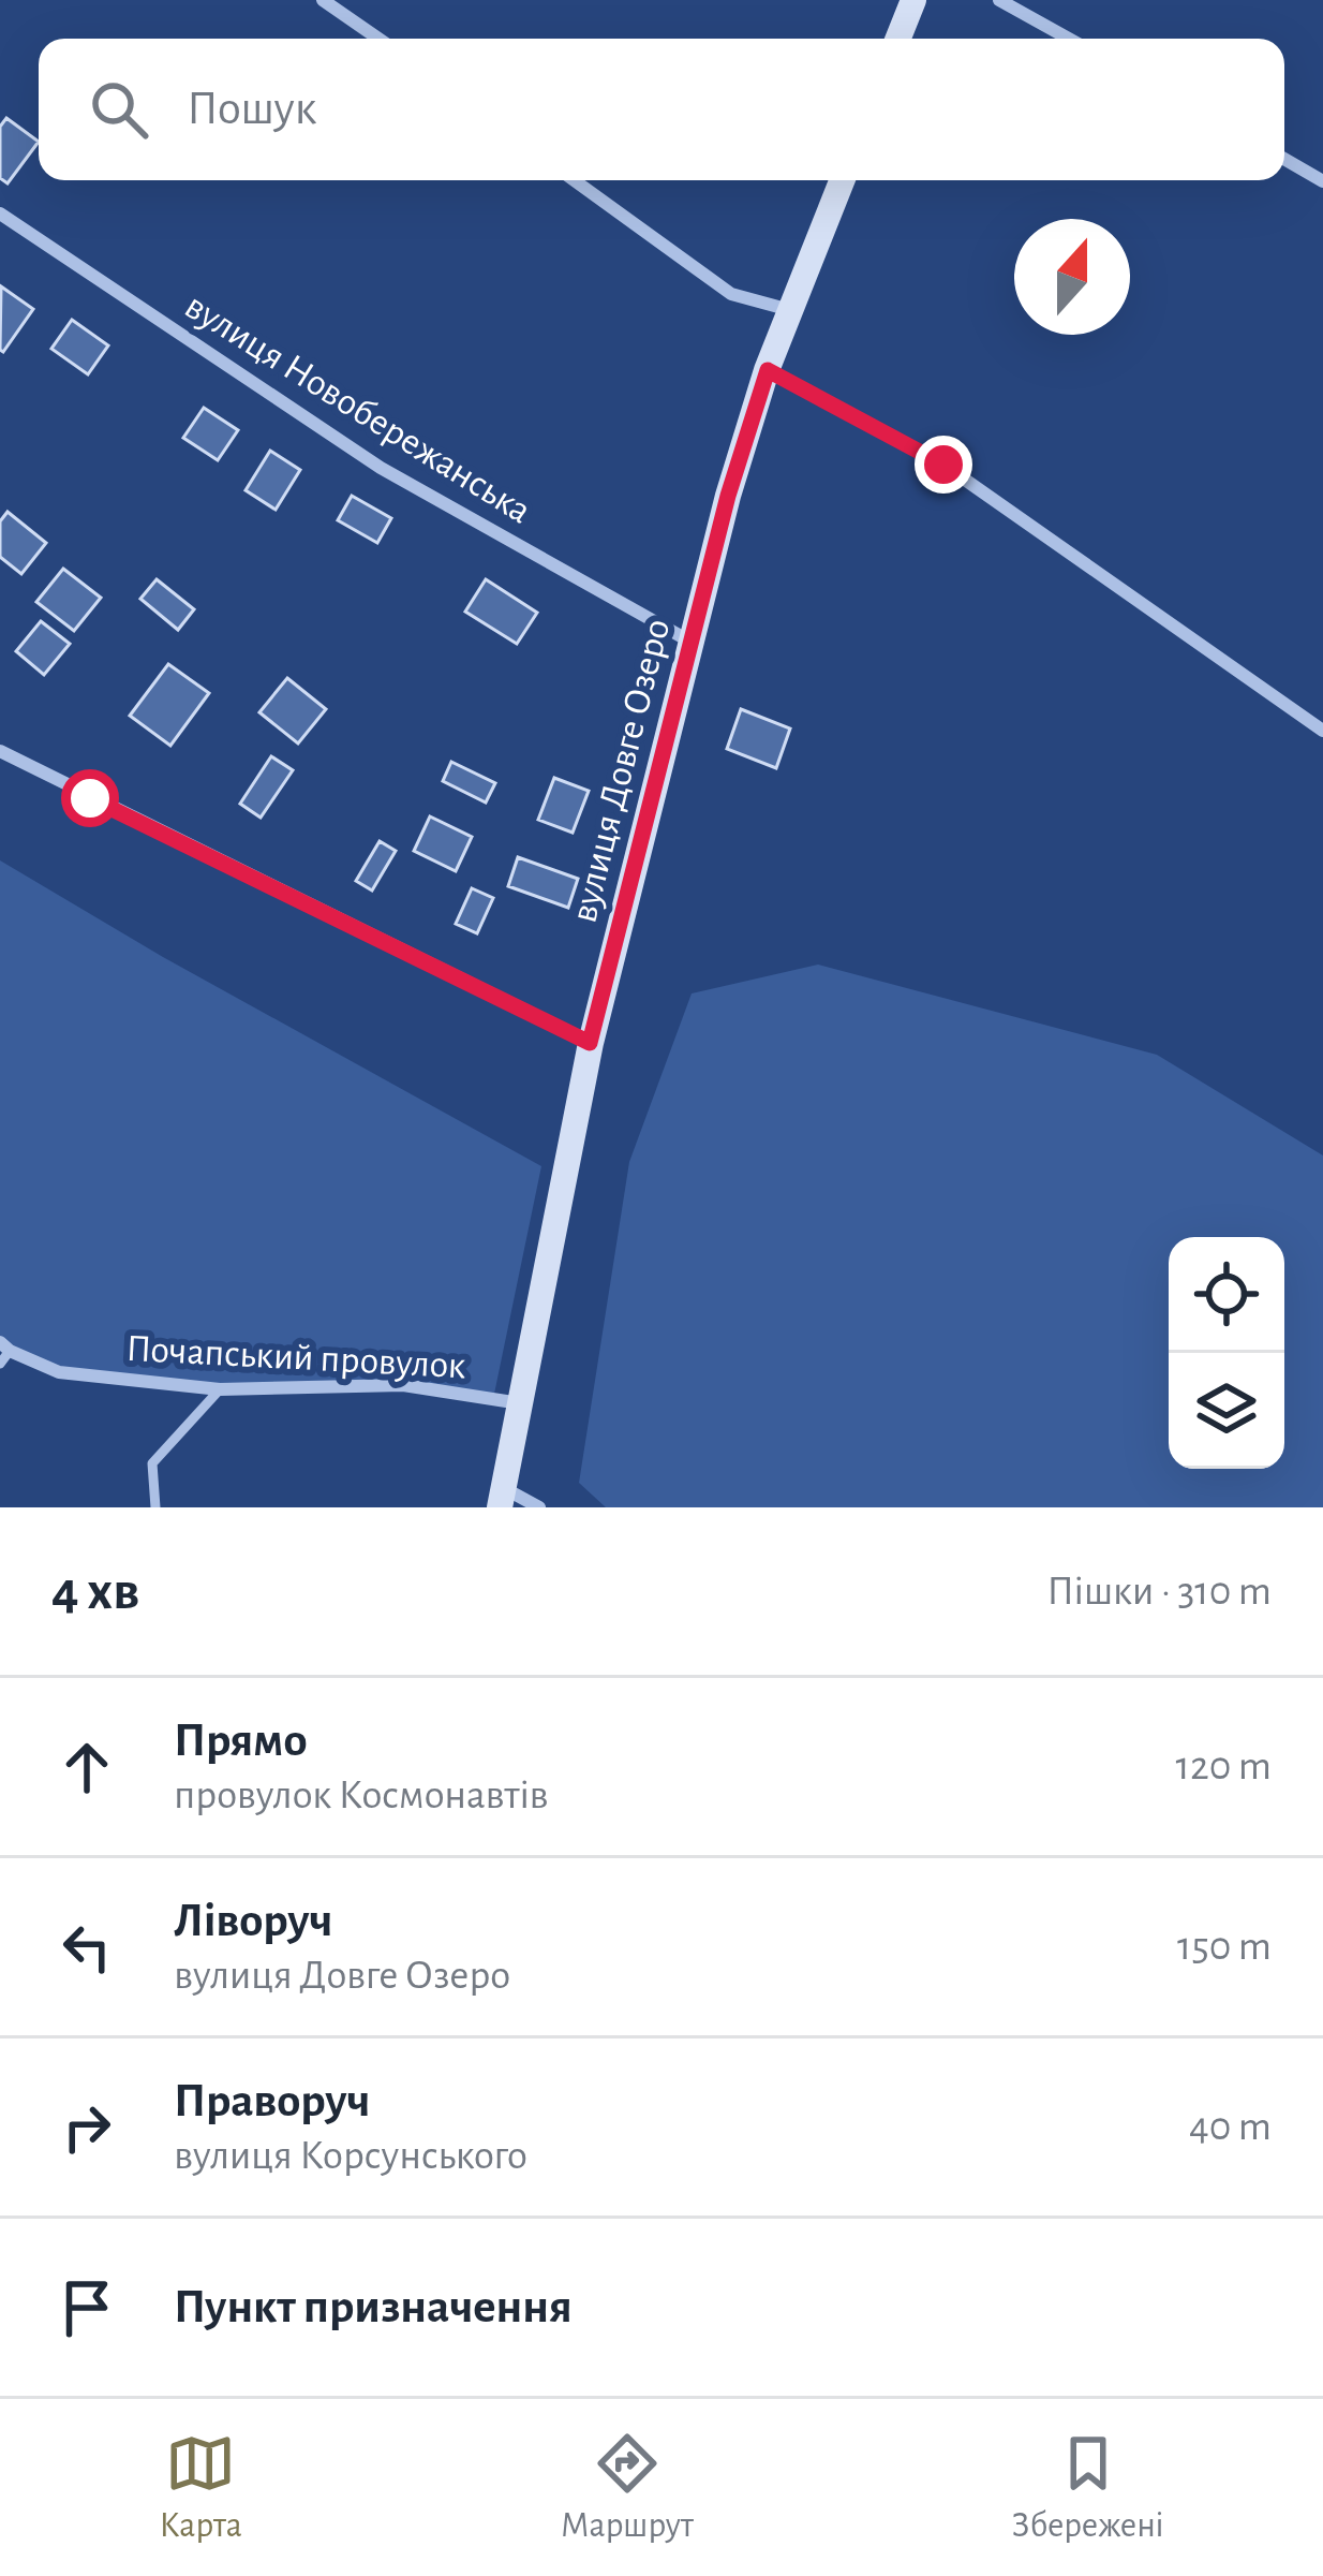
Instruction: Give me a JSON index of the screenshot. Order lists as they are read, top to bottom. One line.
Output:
{"streets":{"street":["вулиця Новобережанська","вулиця Довге Озеро","Почапський провулок"]},"crossings":[["вулиця Новобережанська","вулиця Довге Озеро"],["вулиця Довге Озеро","Почапський провулок"]],"north":"top","page":{"search":"Пошук","heading":["4 хв","Пішки · 310 m"],"list":[["Прямо","провулок Космонавтів","120 m"],["Ліворуч","вулиця Довге Озеро","150 m"],["Праворуч","вулиця Корсунського","40 m"],"Пункт призначення"],"nav":["Карта","Маршрут","Збережені"]}}
